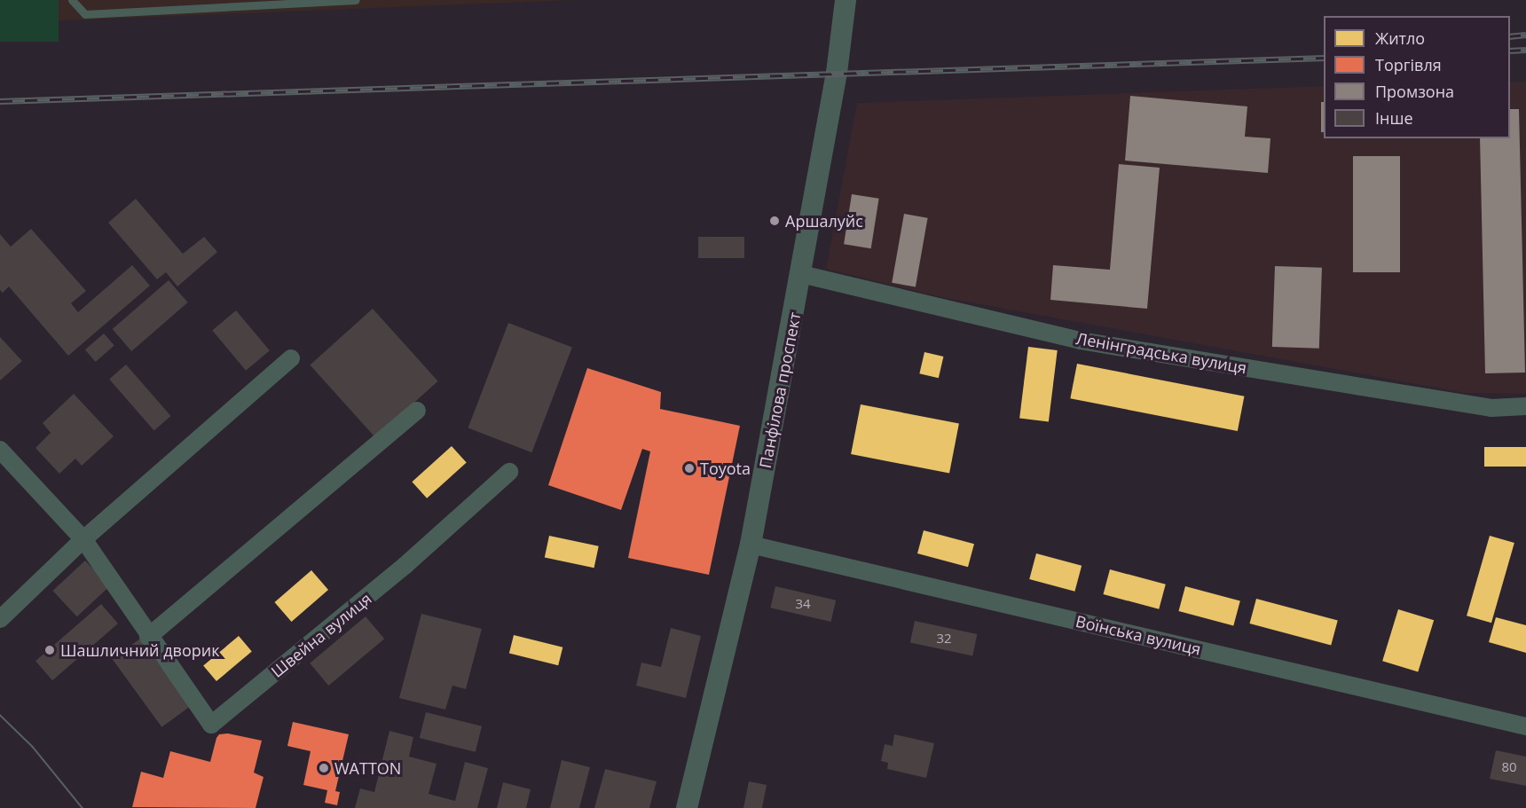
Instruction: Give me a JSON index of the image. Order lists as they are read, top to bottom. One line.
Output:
{"streets":{"street":["Ленінградська вулиця","Панфілова проспект","Швейна вулиця","Воїнська вулиця"]},"crossings":[["Ленінградська вулиця","Панфілова проспект"],["Панфілова проспект","Воїнська вулиця"]],"places":["Аршалуйс","Toyota","Шашличний дворик","WATTON"],"house_numbers":["34","32","80"],"legend":["Житло","Торгівля","Промзона","Інше"]}
